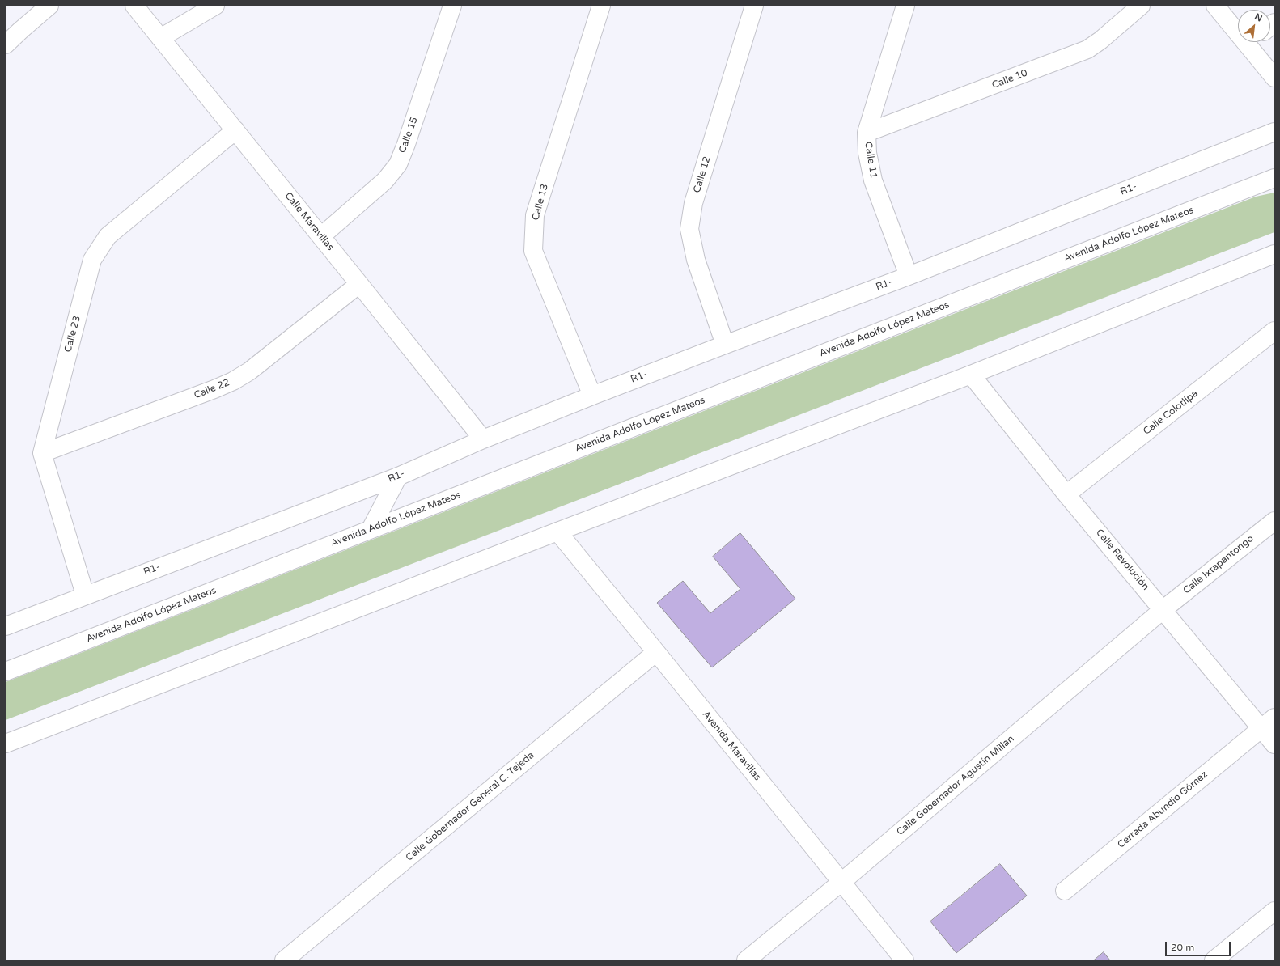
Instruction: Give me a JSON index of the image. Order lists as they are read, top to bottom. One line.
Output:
{"streets":{"street":["Calle 10","Calle 15","Calle 11","Calle 12","R1-","Calle 13","Calle Maravillas","Avenida Adolfo López Mateos","Calle 23","Calle 22","Calle Colotlipa","Calle Revolución","Calle Ixtapantongo","Avenida Maravillas","Calle Gobernador Agustín Millan","Calle Gobernador General C. Tejeda","Cerrada Abundio Gómez"]},"crossings":[["Calle 10","Calle 11"],["Calle 15","Calle Maravillas"],["Calle 11","R1-"],["Calle 12","R1-"],["R1-","Calle 13"],["R1-","Calle Maravillas"],["Calle Maravillas","Calle 23"],["Calle Maravillas","Calle 22"],["Calle 23","Calle 22"],["Calle Colotlipa","Calle Revolución"],["Calle Revolución","Calle Ixtapantongo"],["Calle Revolución","Calle Gobernador Agustín Millan"],["Calle Revolución","Cerrada Abundio Gómez"],["Calle Ixtapantongo","Calle Gobernador Agustín Millan"],["Avenida Maravillas","Calle Gobernador Agustín Millan"],["Avenida Maravillas","Calle Gobernador General C. Tejeda"]],"scale_bar":"20 m","north":"top right"}
